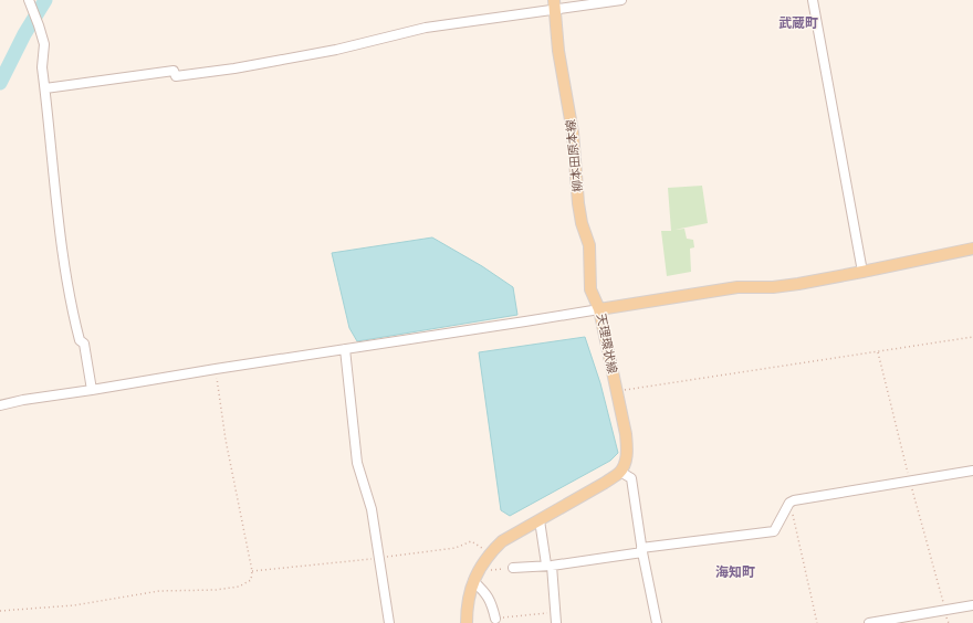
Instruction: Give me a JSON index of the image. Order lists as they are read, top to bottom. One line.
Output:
{"streets":{"main road":["柳本田原本線","天理環状線"]},"crossings":[["柳本田原本線","天理環状線"]],"districts":["武蔵町","海知町"]}
